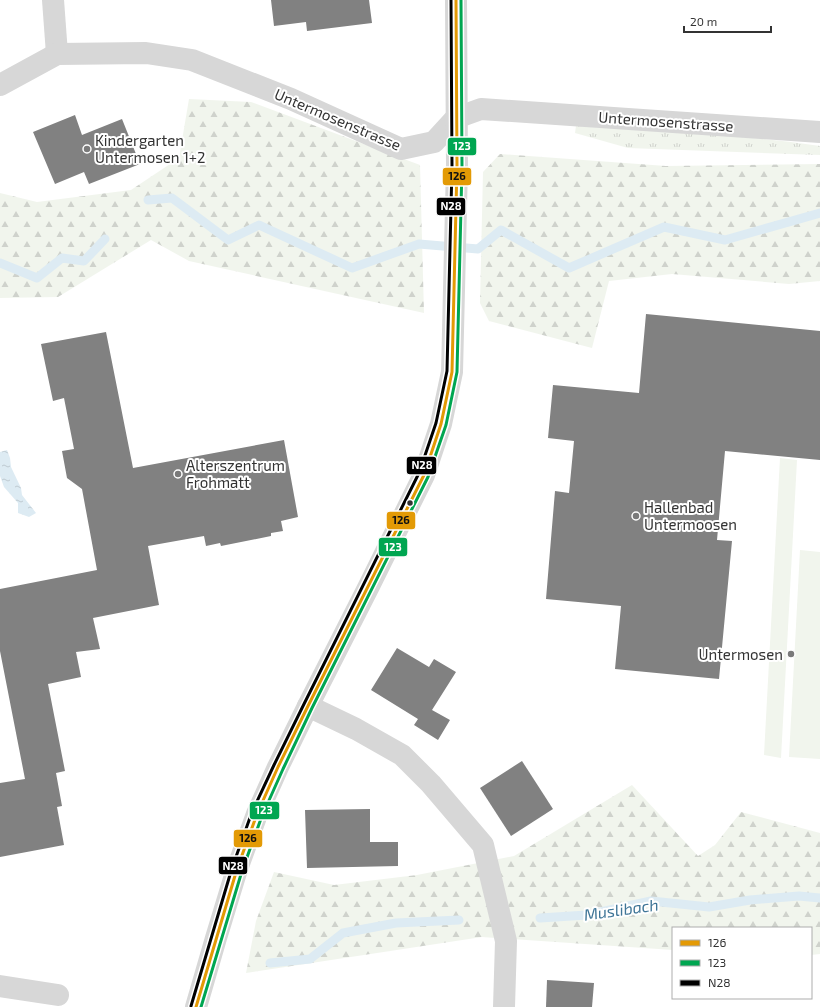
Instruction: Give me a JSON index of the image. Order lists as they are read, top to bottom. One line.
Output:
{"streets":{"street":["Untermosenstrasse"]},"water":["Muslibach"],"places":["Kindergarten Untermosen 1+2","Alterszentrum Frohmatt","Hallenbad Untermoosen","Untermosen"],"lines":["transit line 126","transit line 123","transit line N28"],"legend":["126","123","N28"],"scale_bar":"20 m"}
